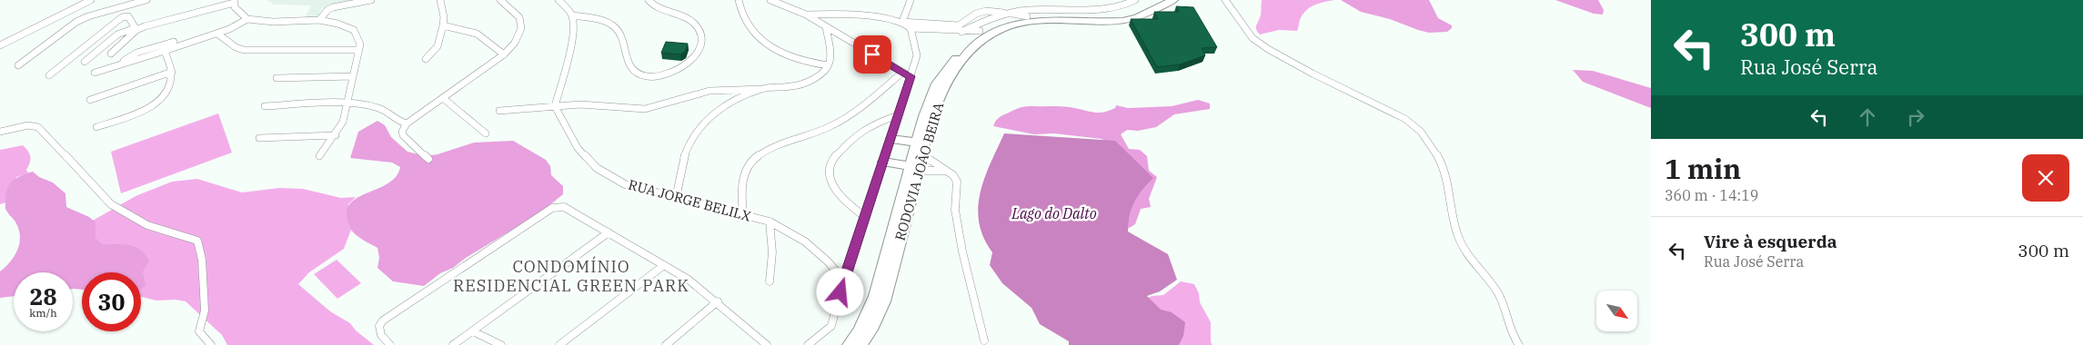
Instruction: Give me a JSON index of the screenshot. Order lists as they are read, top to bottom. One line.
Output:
{"streets":{"main road":["RODOVIA JOÃO BEIRA"],"street":["RUA JORGE BELILX"]},"districts":["CONDOMÍNIO RESIDENCIAL GREEN PARK"],"water":["Lago do Dalto"],"north":"bottom right","page":{"turn":["300 m","Rua José Serra"],"heading":["1 min","360 m · 14:19"],"list":[{"name":"Vire à esquerda","note":"Rua José Serra","value":"300 m"}],"speed":"28 km/h","limit":"30"}}
